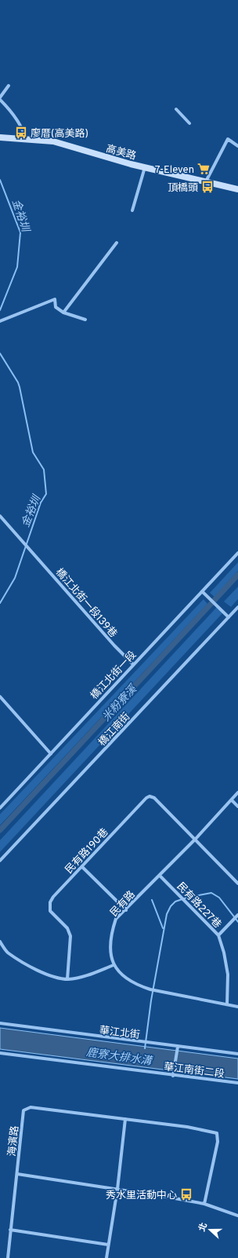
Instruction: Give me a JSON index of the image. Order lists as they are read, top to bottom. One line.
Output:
{"streets":{"street":["高美路","橋江北街一段139巷","橋江北街一段","橋江南街","民有路190巷","民有路","民有路227巷","華江北街","華江南街二段","海濱路"]},"crossings":[["橋江北街一段139巷","橋江北街一段"],["民有路190巷","民有路"],["民有路","民有路227巷"]],"water":["金裕圳","米粉寮溪","鹿寮大排水溝"],"places":{"bus stop":["廖厝(高美路)","頂橋頭","秀水里活動中心"],"supermarket":["7-Eleven"]},"north":"left"}
